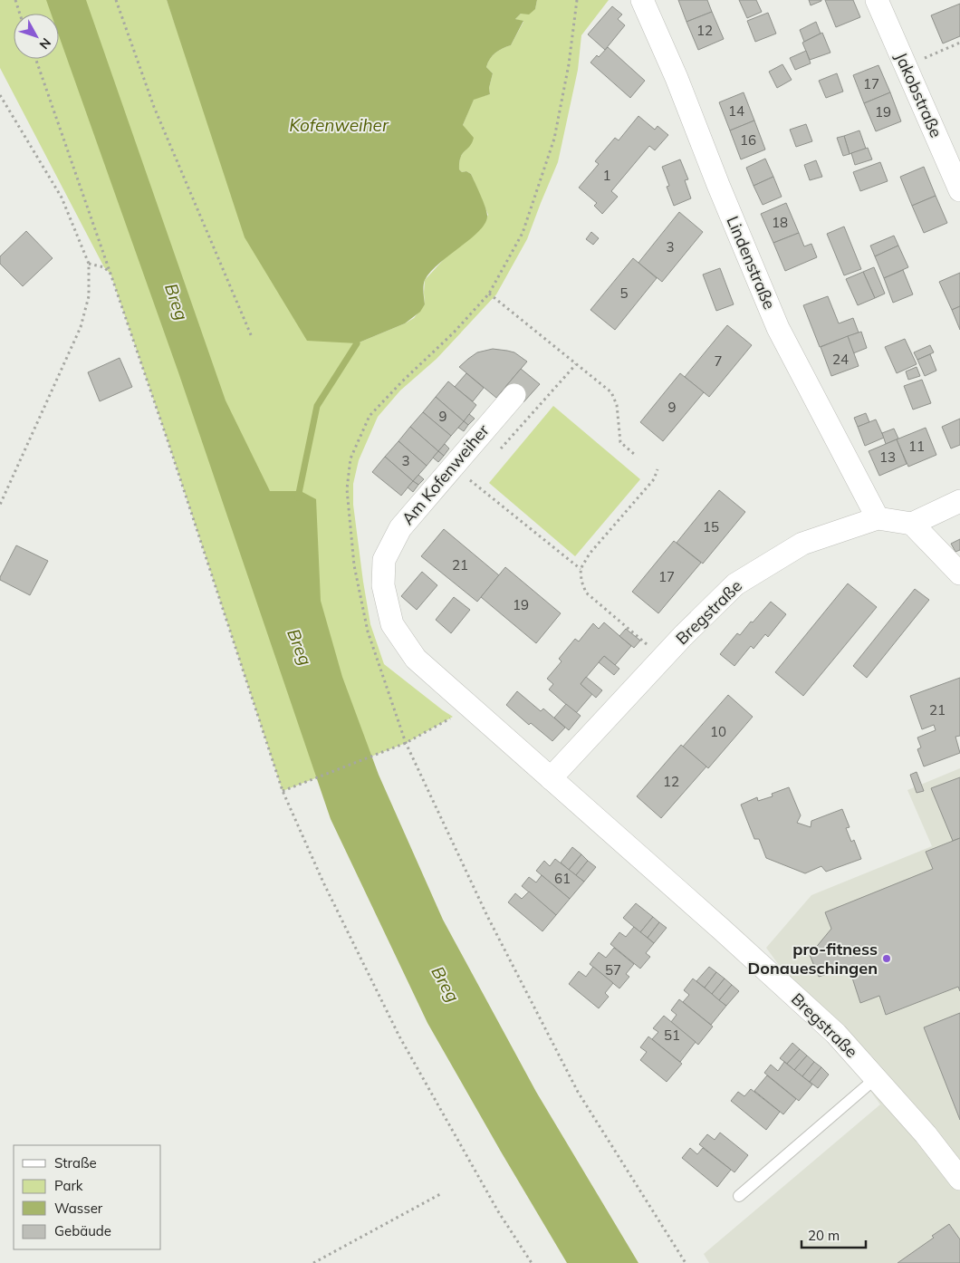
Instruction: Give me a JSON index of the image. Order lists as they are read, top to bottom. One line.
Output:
{"streets":{"street":["Jakobstraße","Lindenstraße","Am Kofenweiher","Bregstraße"]},"crossings":[["Lindenstraße","Bregstraße"],["Am Kofenweiher","Bregstraße"]],"water":["Kofenweiher","Breg"],"places":["pro-fitness Donaueschingen"],"house_numbers":["12","17","14","19","16","1","18","3","5","24","7","9","9","11","13","3","15","21","17","19","21","10","12","61","57","51"],"legend":["Straße","Park","Wasser","Gebäude"],"scale_bar":"20 m","north":"bottom right"}
